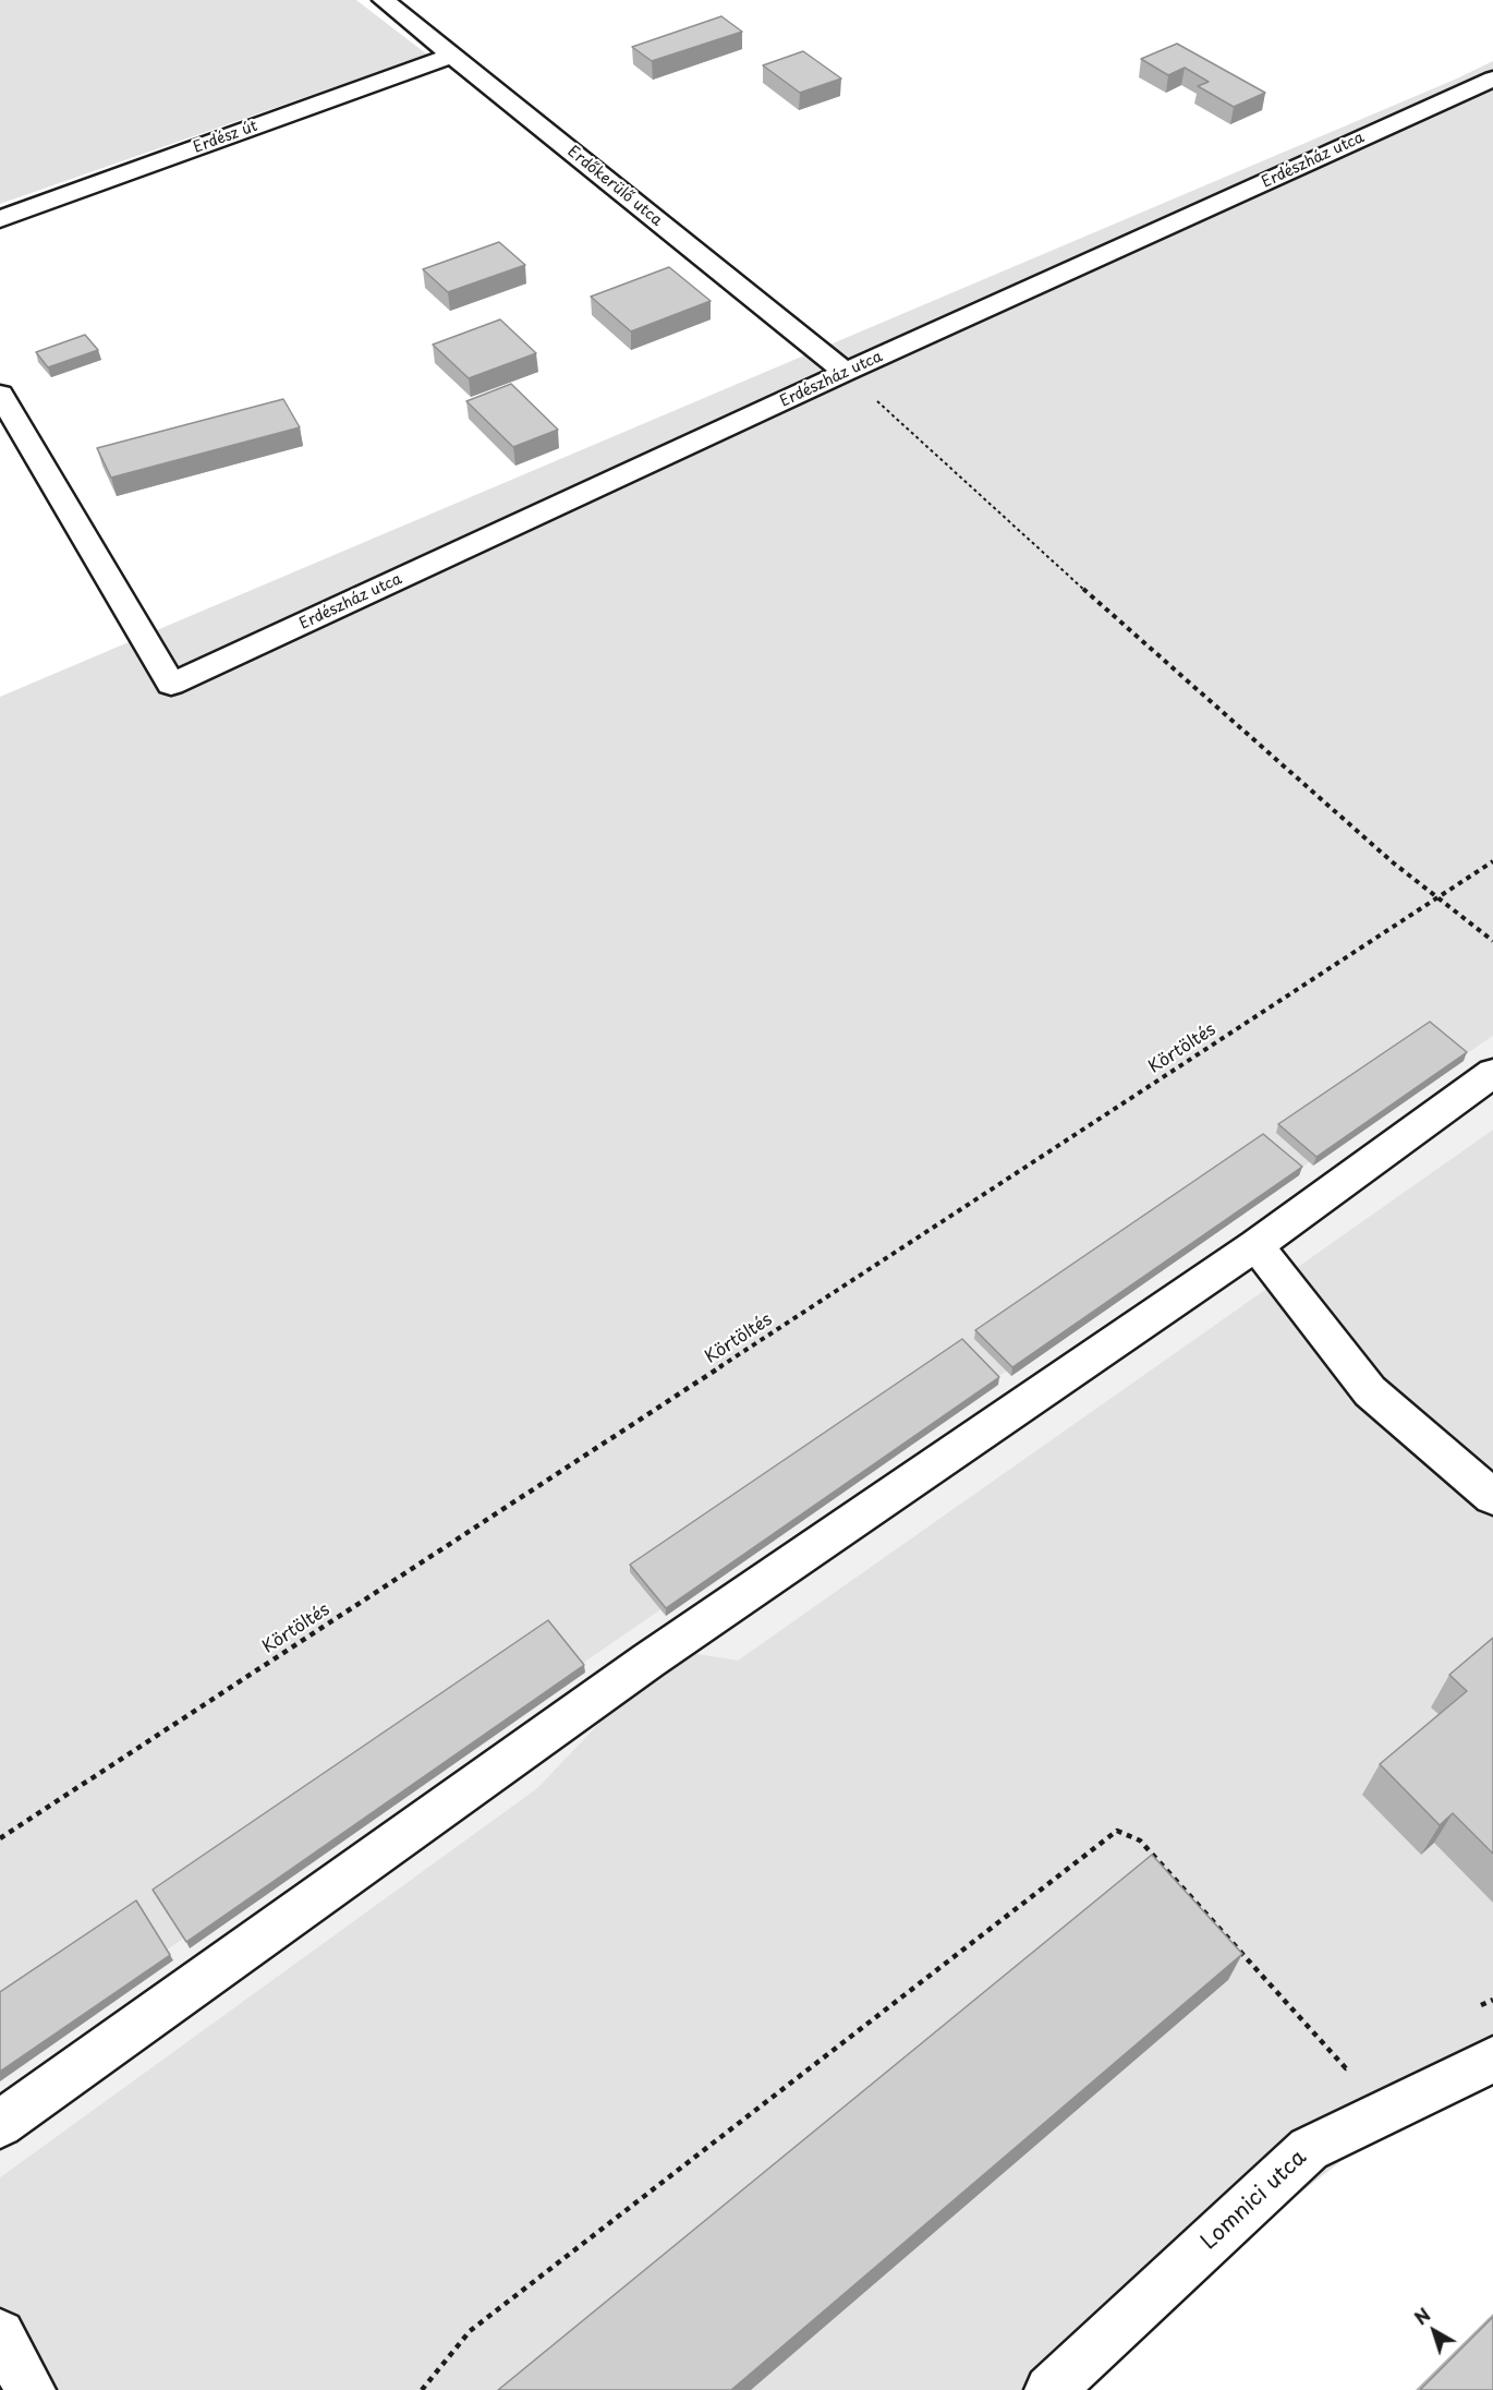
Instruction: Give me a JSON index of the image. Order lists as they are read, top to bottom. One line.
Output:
{"streets":{"street":["Erdész út","Erdészház utca","Erdőkerülő utca","Lomnici utca"],"path":["Körtöltés"]},"crossings":[["Erdész út","Erdőkerülő utca"],["Erdészház utca","Erdőkerülő utca"]],"north":"top left"}
